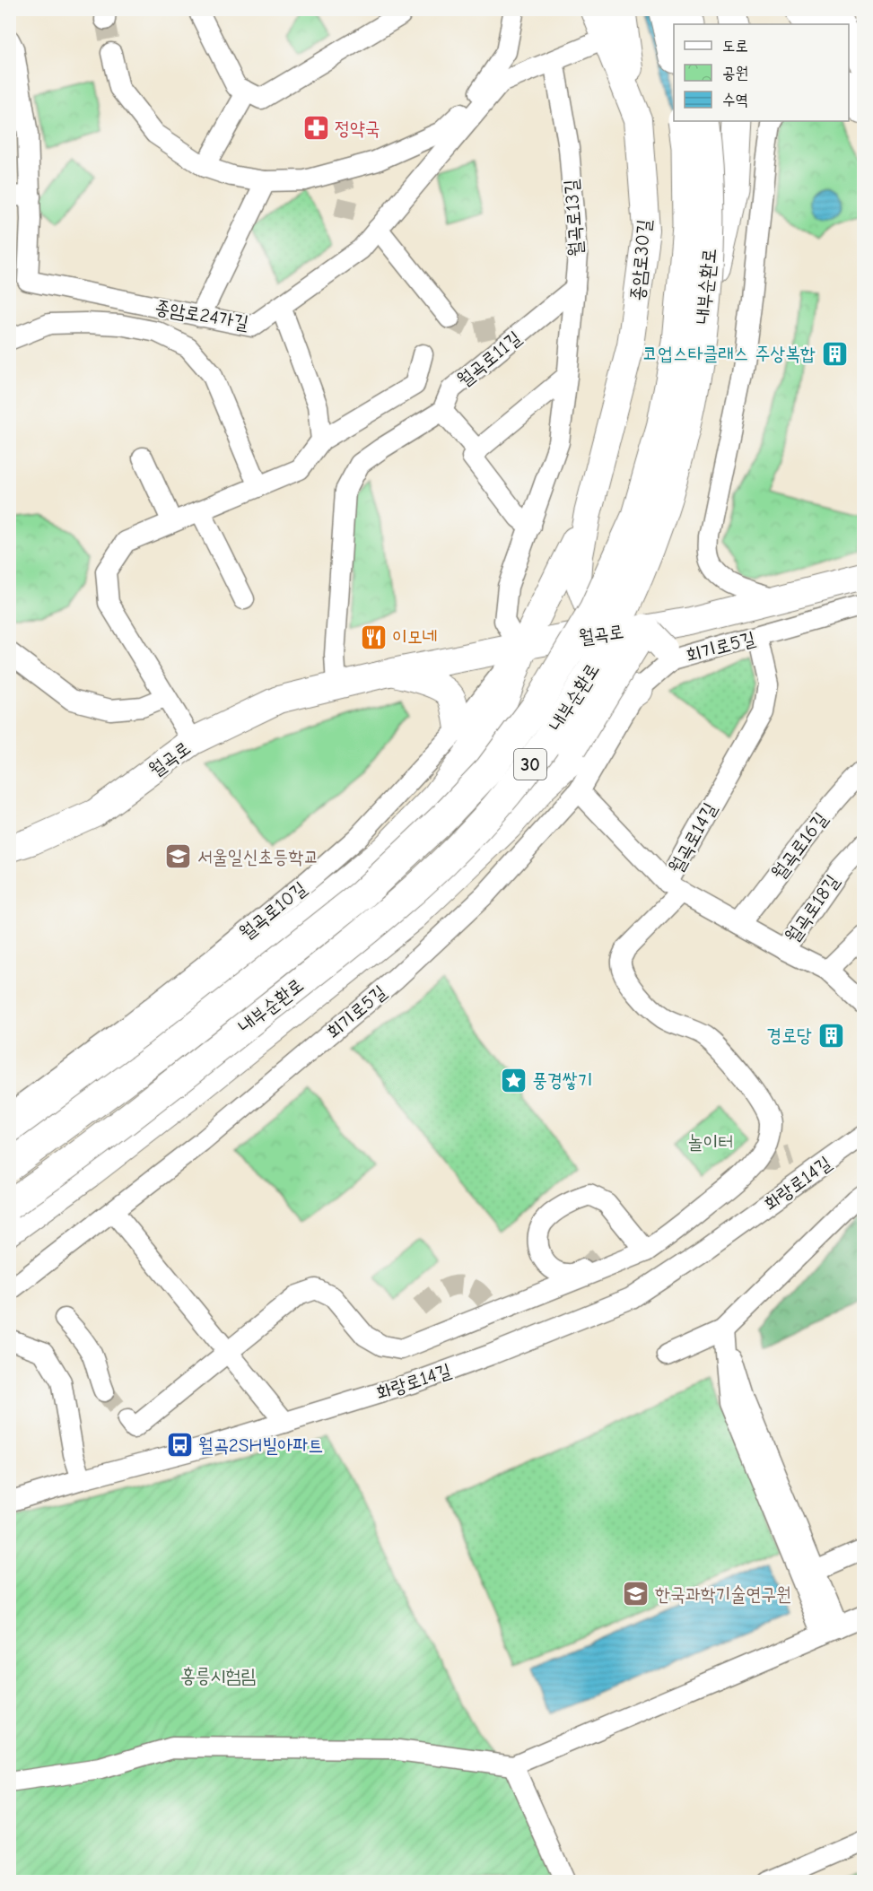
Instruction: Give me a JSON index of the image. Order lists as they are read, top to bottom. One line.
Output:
{"streets":{"highway":["내부순환로","30"],"main road":["종암로30길","월곡로"],"street":["월곡로13길","종암로24가길","월곡로11길","회기로5길","월곡로14길","월곡로16길","월곡로18길","월곡로10길","화랑로14길"]},"crossings":[["월곡로13길","종암로30길"],["월곡로13길","종암로24가길"],["월곡로13길","월곡로11길"],["월곡로13길","월곡로"],["월곡로13길","월곡로10길"],["종암로30길","종암로24가길"],["종암로30길","월곡로"],["종암로30길","월곡로10길"],["월곡로","회기로5길"],["월곡로","월곡로10길"],["회기로5길","월곡로14길"],["월곡로14길","월곡로16길"],["월곡로14길","월곡로18길"]],"parks":["놀이터","홍릉시험림"],"places":{"pharmacy":["정약국"],"building":["코업스타클래스 주상복합","경로당"],"restaurant":["이모네"],"school or university":["서울일신초등학교","한국과학기술연구원"],"place":["풍경쌓기"],"bus stop":["월곡2SH빌아파트"]},"legend":["도로","공원","수역"]}
